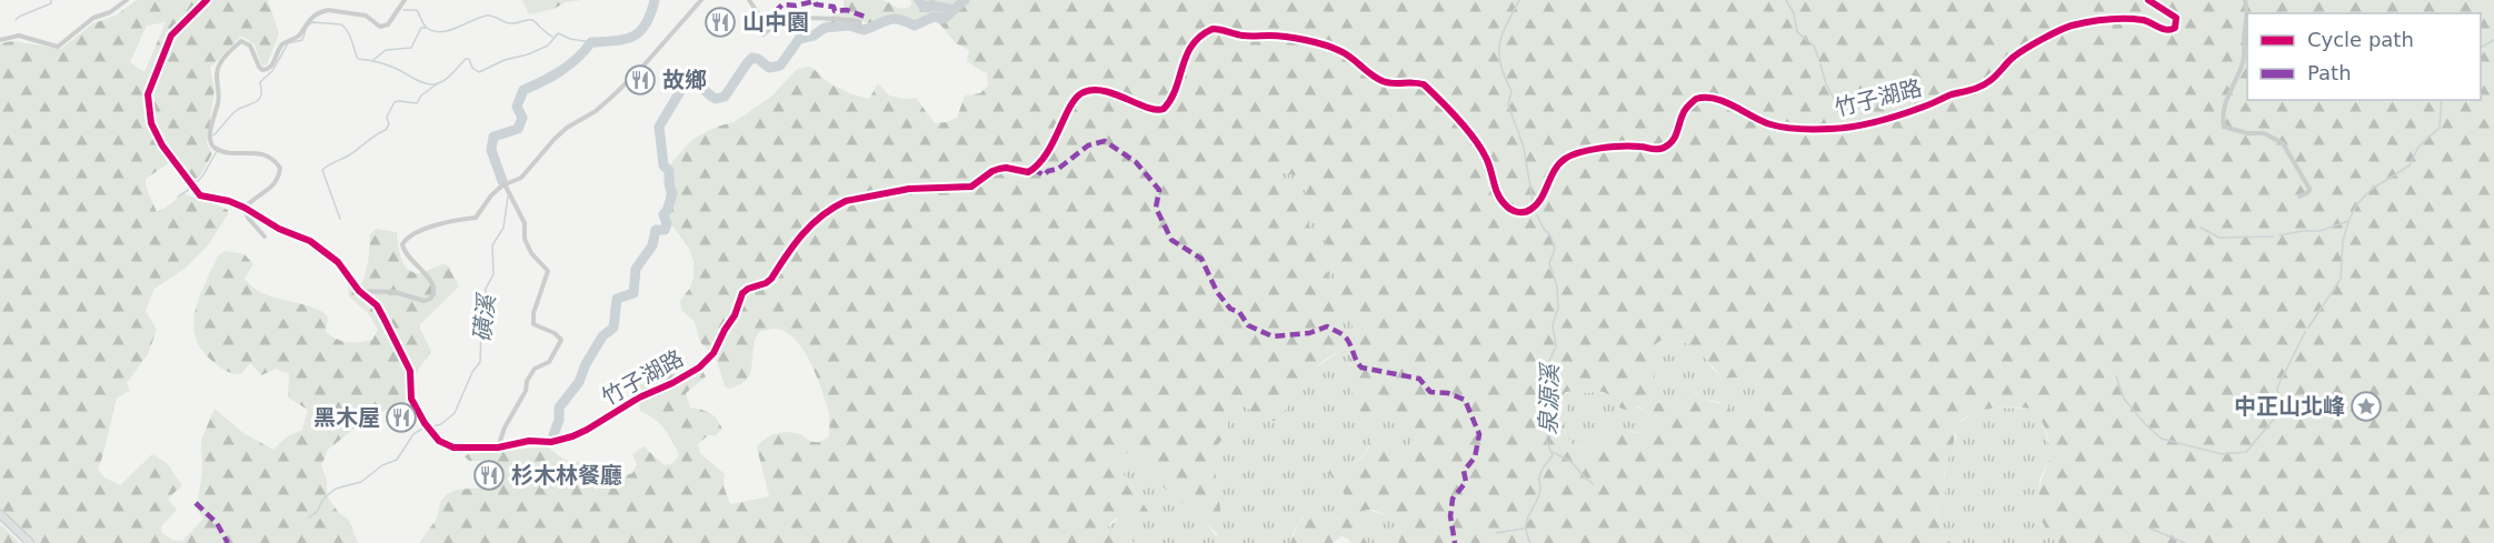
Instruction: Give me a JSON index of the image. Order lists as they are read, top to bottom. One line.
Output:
{"streets":{"street":["竹子湖路"]},"water":["磺溪","泉源溪"],"places":{"restaurant":["山中園","故鄉","黑木屋","杉木林餐廳"],"place":["中正山北峰"]},"legend":["Cycle path","Path"]}
